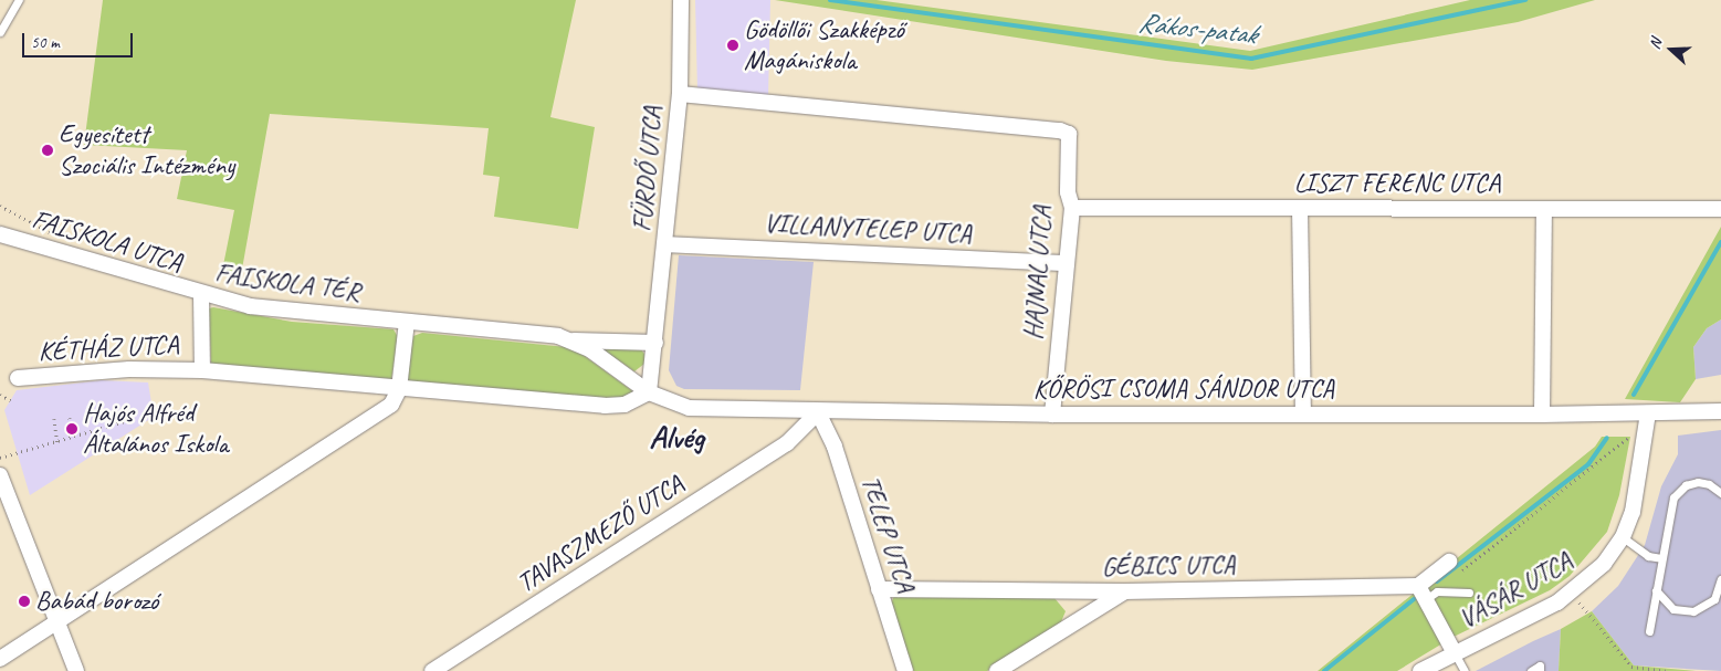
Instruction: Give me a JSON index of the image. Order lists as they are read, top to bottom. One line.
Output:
{"streets":{"street":["FÜRDŐ UTCA","LISZT FERENC UTCA","VILLANYTELEP UTCA","FAISKOLA UTCA","HAJNAL UTCA","FAISKOLA TÉR","KÉTHÁZ UTCA","KŐRÖSI CSOMA SÁNDOR UTCA","TAVASZMEZŐ UTCA","TELEP UTCA","GÉBICS UTCA","VÁSÁR UTCA"]},"crossings":[["FÜRDŐ UTCA","VILLANYTELEP UTCA"],["FÜRDŐ UTCA","HAJNAL UTCA"],["FÜRDŐ UTCA","FAISKOLA TÉR"],["LISZT FERENC UTCA","HAJNAL UTCA"],["VILLANYTELEP UTCA","HAJNAL UTCA"],["FAISKOLA UTCA","FAISKOLA TÉR"],["HAJNAL UTCA","KŐRÖSI CSOMA SÁNDOR UTCA"],["FAISKOLA TÉR","KÉTHÁZ UTCA"],["FAISKOLA TÉR","KŐRÖSI CSOMA SÁNDOR UTCA"],["KŐRÖSI CSOMA SÁNDOR UTCA","TAVASZMEZŐ UTCA"],["KŐRÖSI CSOMA SÁNDOR UTCA","TELEP UTCA"],["KŐRÖSI CSOMA SÁNDOR UTCA","VÁSÁR UTCA"],["TAVASZMEZŐ UTCA","TELEP UTCA"],["TELEP UTCA","GÉBICS UTCA"]],"districts":["Alvég"],"water":["Rákos-patak"],"places":["Gödöllői Szakképző Magániskola","Egyesített Szociális Intézmény","Hajós Alfréd Általános Iskola","Babád borozó"],"scale_bar":"50 m","north":"left"}
